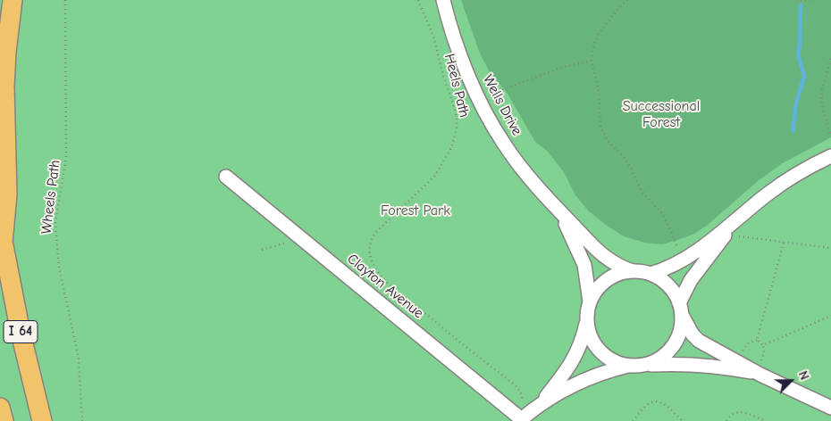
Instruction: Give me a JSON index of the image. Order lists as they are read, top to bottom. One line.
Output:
{"streets":{"highway":["I 64"],"street":["Wells Drive","Clayton Avenue"],"path":["Heels Path","Wheels Path"]},"parks":["Successional Forest","Forest Park"],"north":"top right"}
